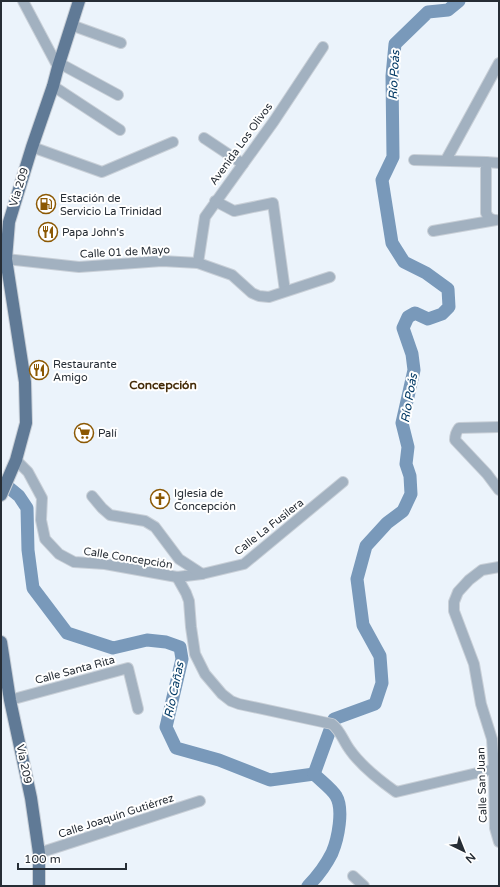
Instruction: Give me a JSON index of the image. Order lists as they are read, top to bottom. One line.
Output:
{"streets":{"main road":["Vía 209"],"street":["Avenida Los Olivos","Calle 01 de Mayo","Calle La Fusilera","Calle Concepción","Calle Santa Rita","Calle San Juan","Calle Joaquín Gutiérrez"]},"crossings":[["Avenida Los Olivos","Calle 01 de Mayo"],["Vía 209","Calle 01 de Mayo"],["Vía 209","Calle Concepción"],["Vía 209","Calle Santa Rita"],["Vía 209","Calle Joaquín Gutiérrez"],["Calle La Fusilera","Calle Concepción"],["Calle Concepción","Calle San Juan"]],"districts":["Concepción"],"water":["Río Poás","Río Cañas"],"places":{"fuel station":["Estación de Servicio La Trinidad"],"restaurant":["Papa John's","Restaurante Amigo"],"supermarket":["Palí"],"church":["Iglesia de Concepción"]},"scale_bar":"100 m","north":"bottom right"}
